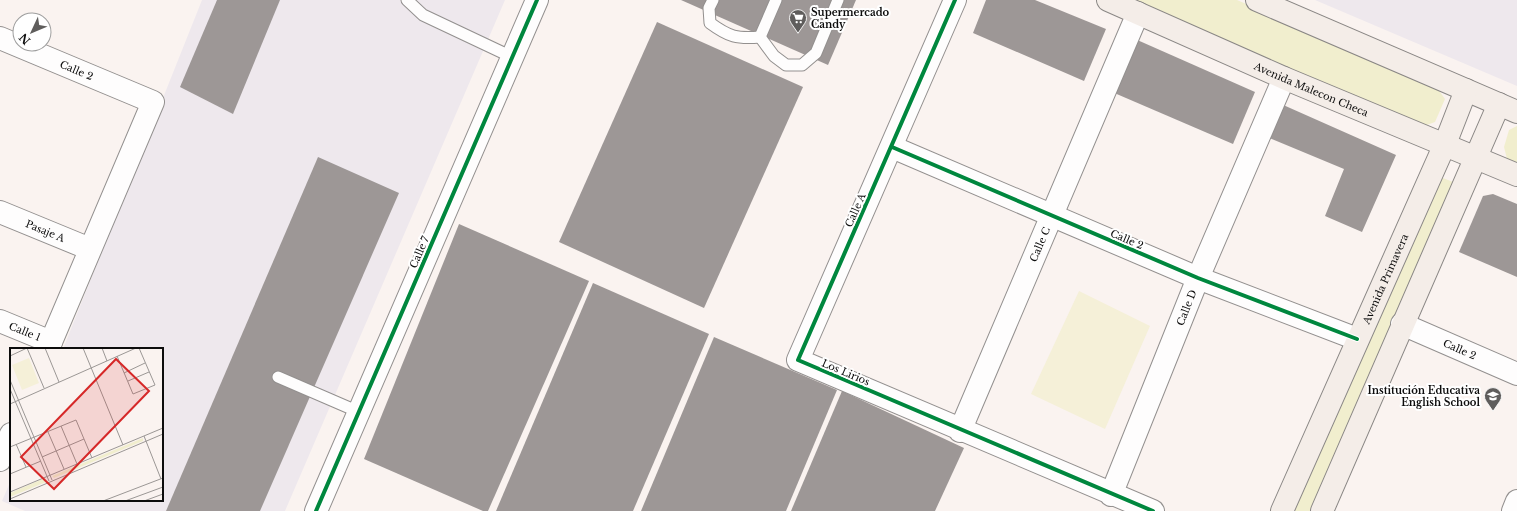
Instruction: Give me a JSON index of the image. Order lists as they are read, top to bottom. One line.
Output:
{"streets":{"street":["Calle 2","Avenida Malecon Checa","Calle A","Pasaje A","Calle C","Calle 7","Avenida Primavera","Calle D","Calle 1","Los Lirios"]},"crossings":[["Calle 2","Calle A"],["Calle 2","Pasaje A"],["Calle 2","Calle C"],["Calle 2","Avenida Primavera"],["Calle 2","Calle D"],["Avenida Malecon Checa","Calle C"],["Avenida Malecon Checa","Avenida Primavera"],["Avenida Malecon Checa","Calle D"],["Calle A","Los Lirios"],["Calle C","Los Lirios"],["Calle D","Los Lirios"]],"places":{"supermarket":["Supermercado Candy"],"school or university":["Institución Educativa English School"]},"north":"bottom left"}
